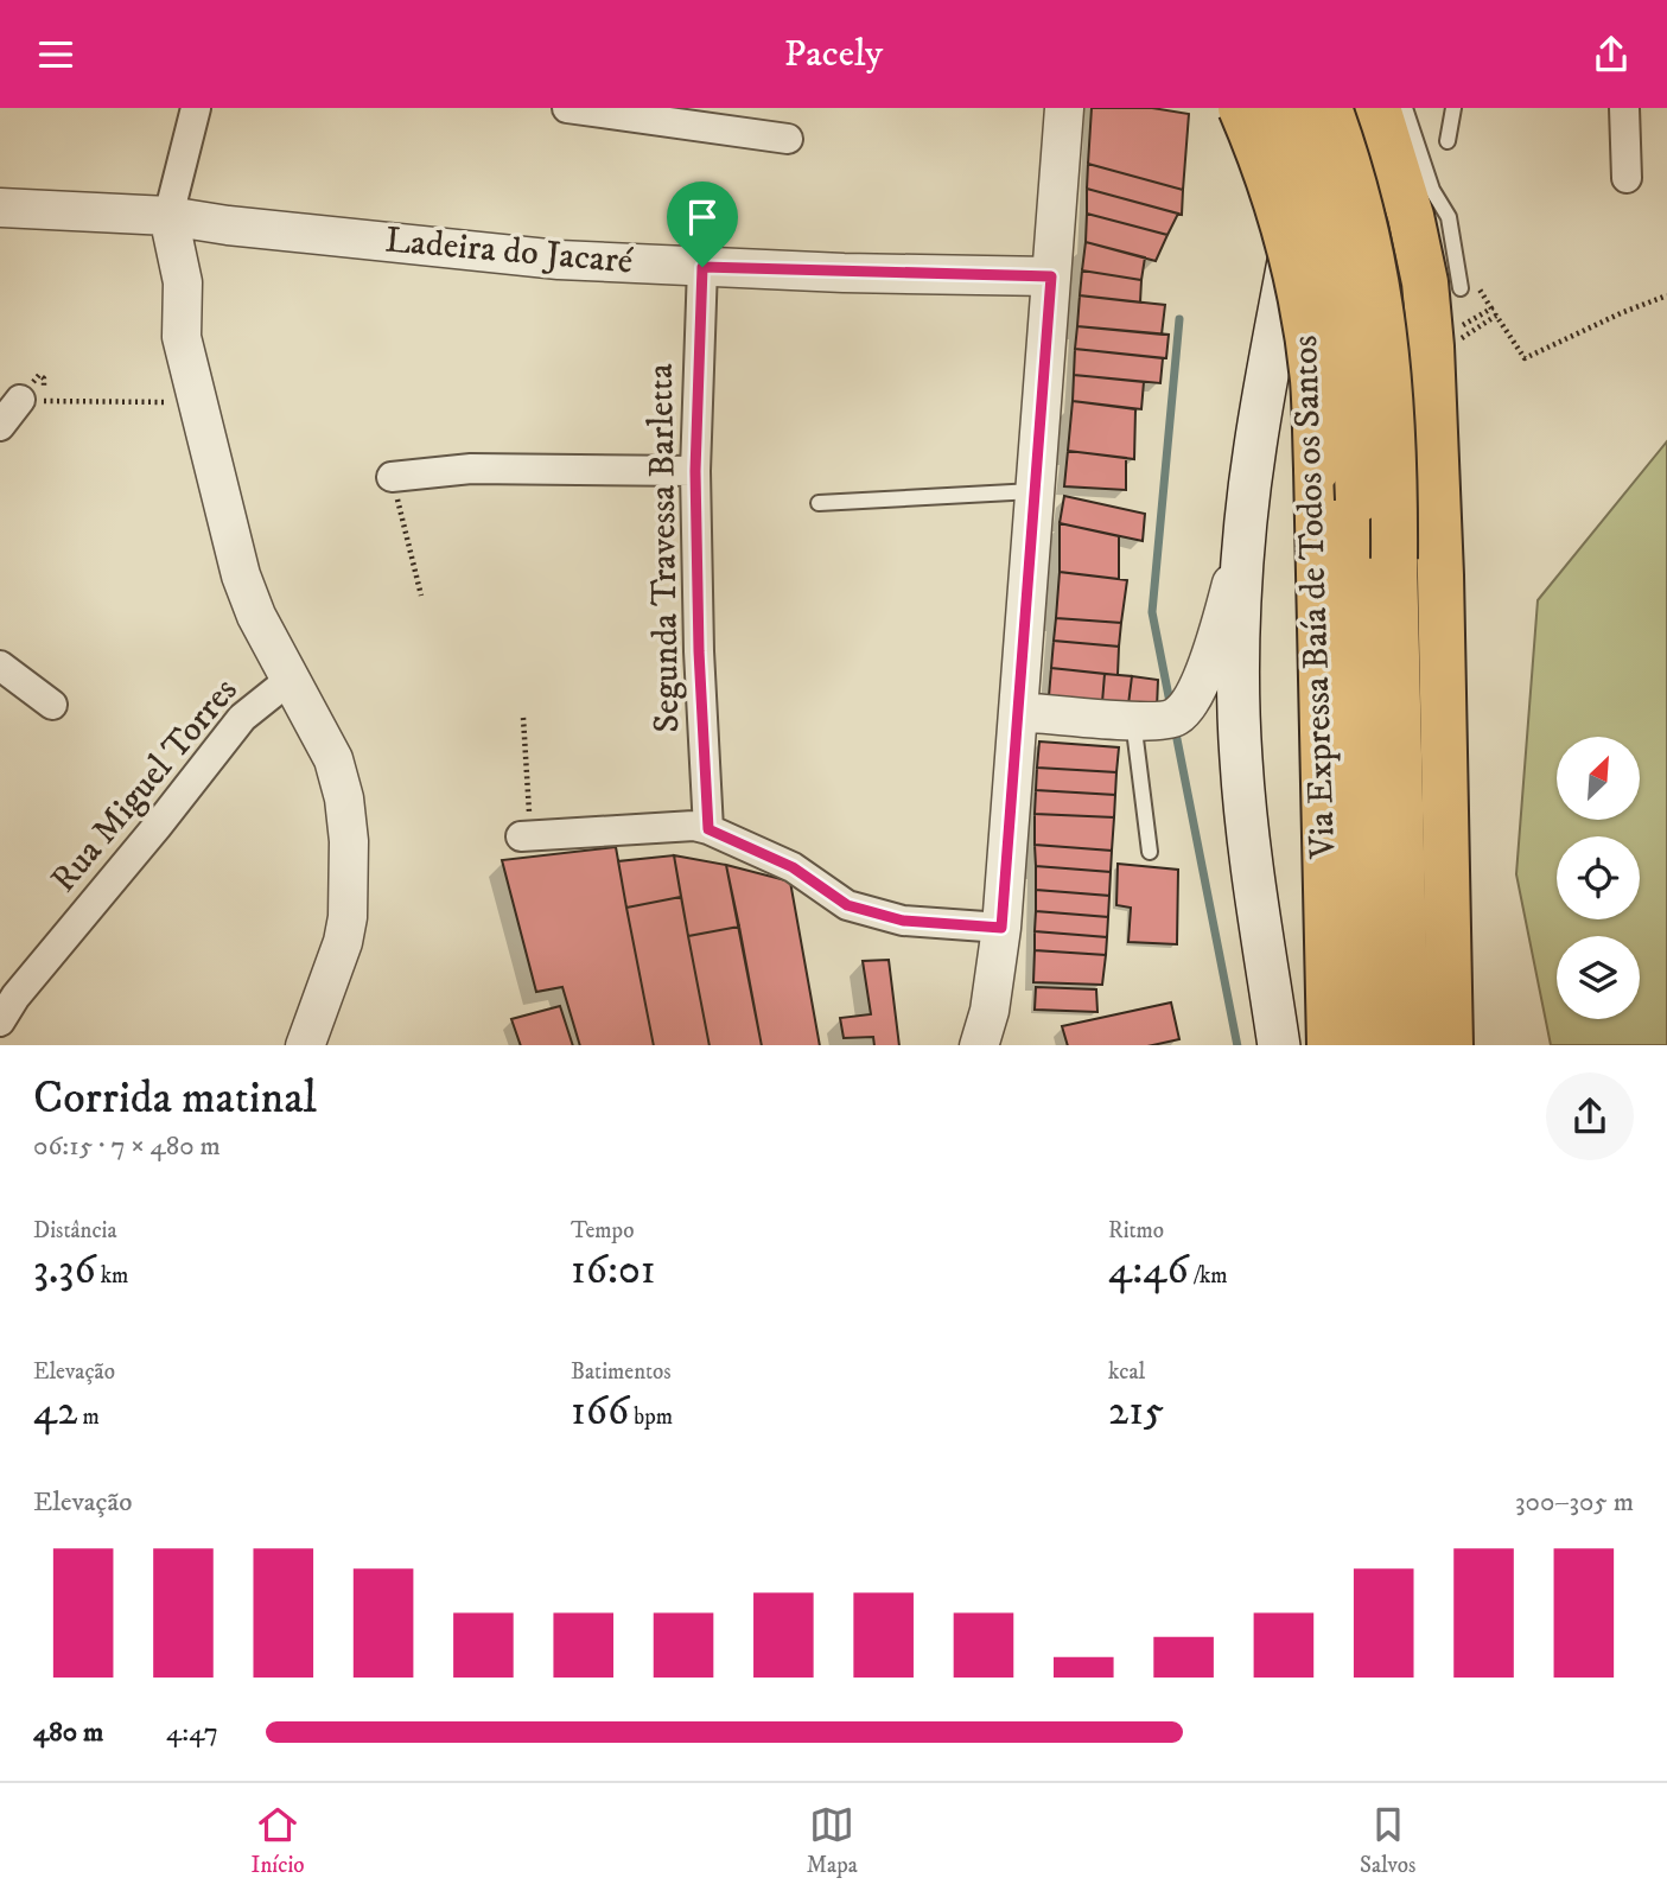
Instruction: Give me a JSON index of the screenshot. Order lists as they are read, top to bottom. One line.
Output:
{"streets":{"main road":["Via Expressa Baía de Todos os Santos"],"street":["Ladeira do Jacaré","Segunda Travessa Barletta","Rua Miguel Torres"]},"crossings":[["Ladeira do Jacaré","Segunda Travessa Barletta"]],"north":"top right","page":{"header":"Pacely","heading":["Corrida matinal","06:15 · 7 × 480 m"],"stats":[["Distância","3.36 km"],["Tempo","16:01"],["Ritmo","4:46 /km"],["Elevação","42 m"],["Batimentos","166 bpm"],["kcal","215"]],"chart":["Elevação","300–305 m"],"list":[{"name":"480 m","note":"4:47"}],"tabs":["Início","Mapa","Salvos"]}}
